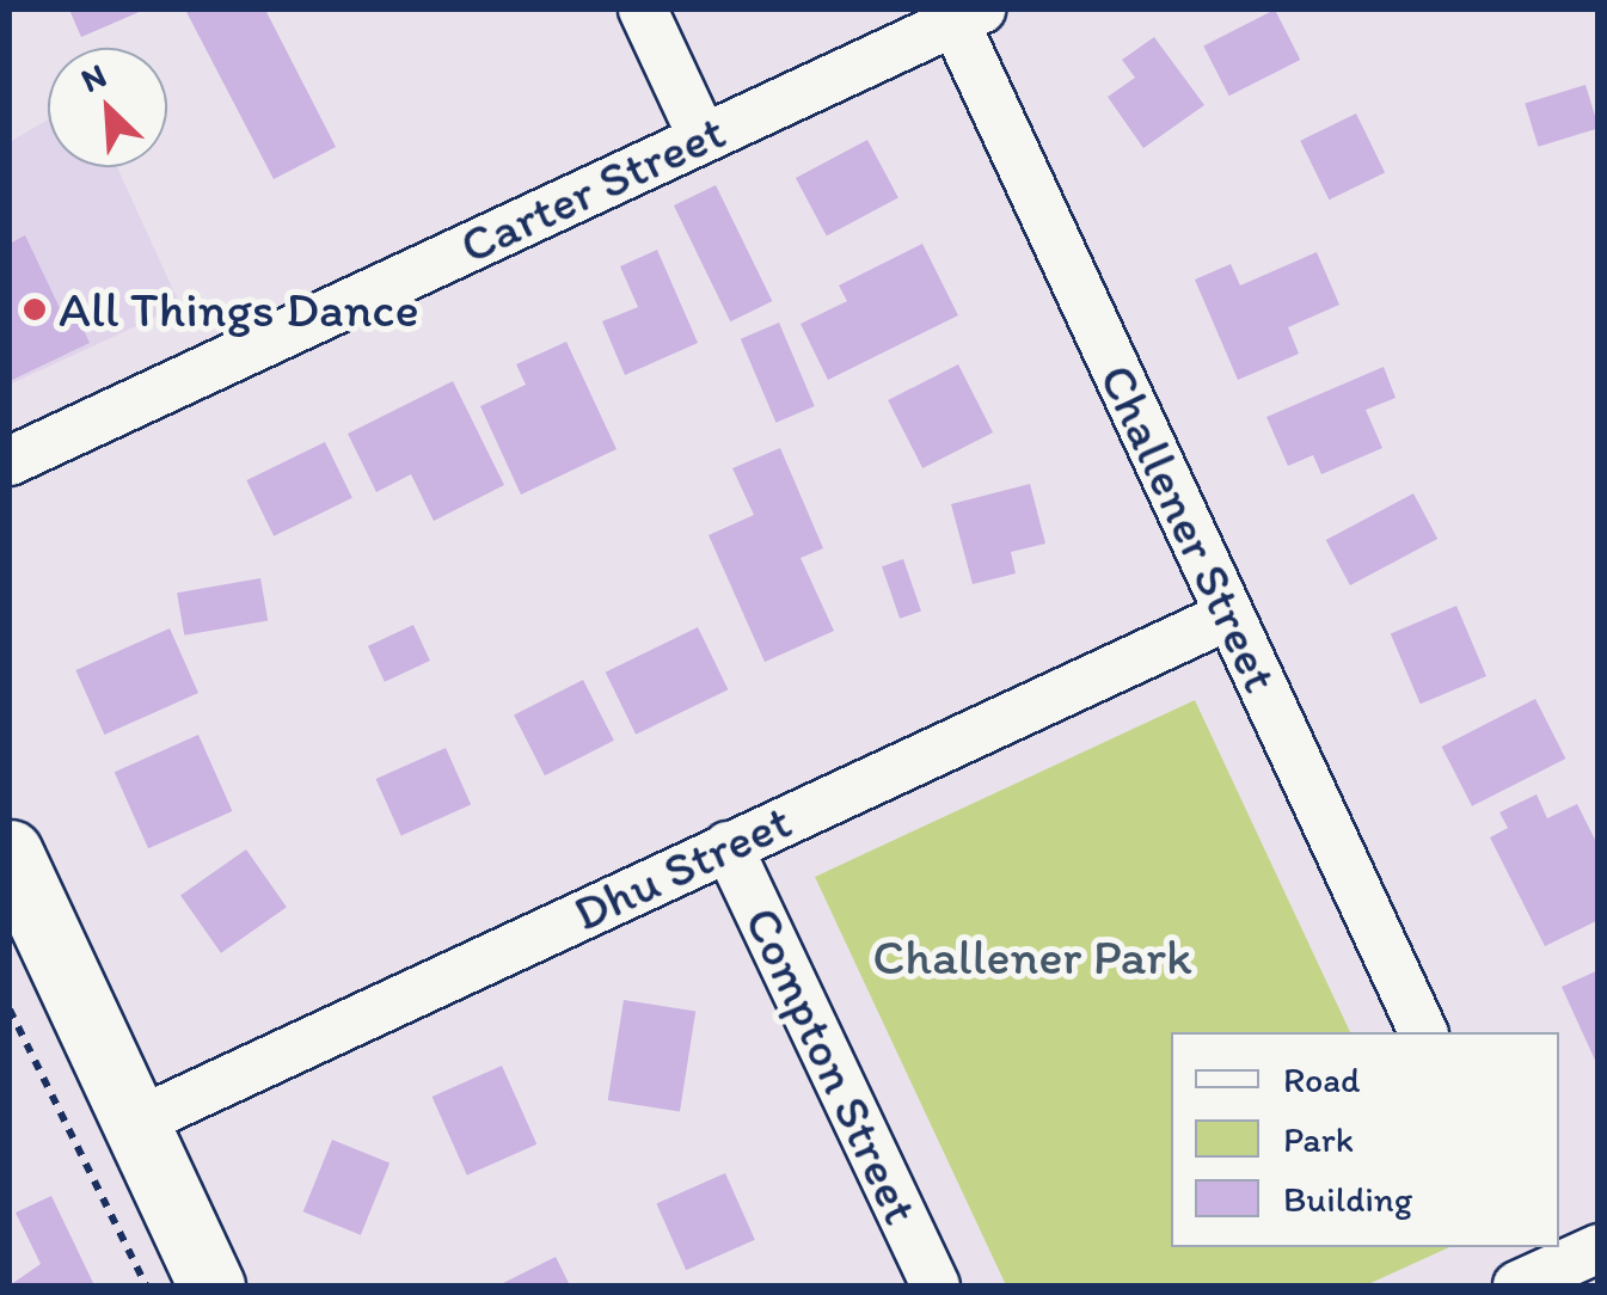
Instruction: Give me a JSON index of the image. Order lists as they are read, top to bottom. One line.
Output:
{"streets":{"street":["Carter Street","Challener Street","Dhu Street","Compton Street"]},"crossings":[["Carter Street","Challener Street"],["Challener Street","Dhu Street"],["Dhu Street","Compton Street"]],"parks":["Challener Park"],"places":["All Things Dance"],"legend":["Road","Park","Building"],"north":"top left"}
